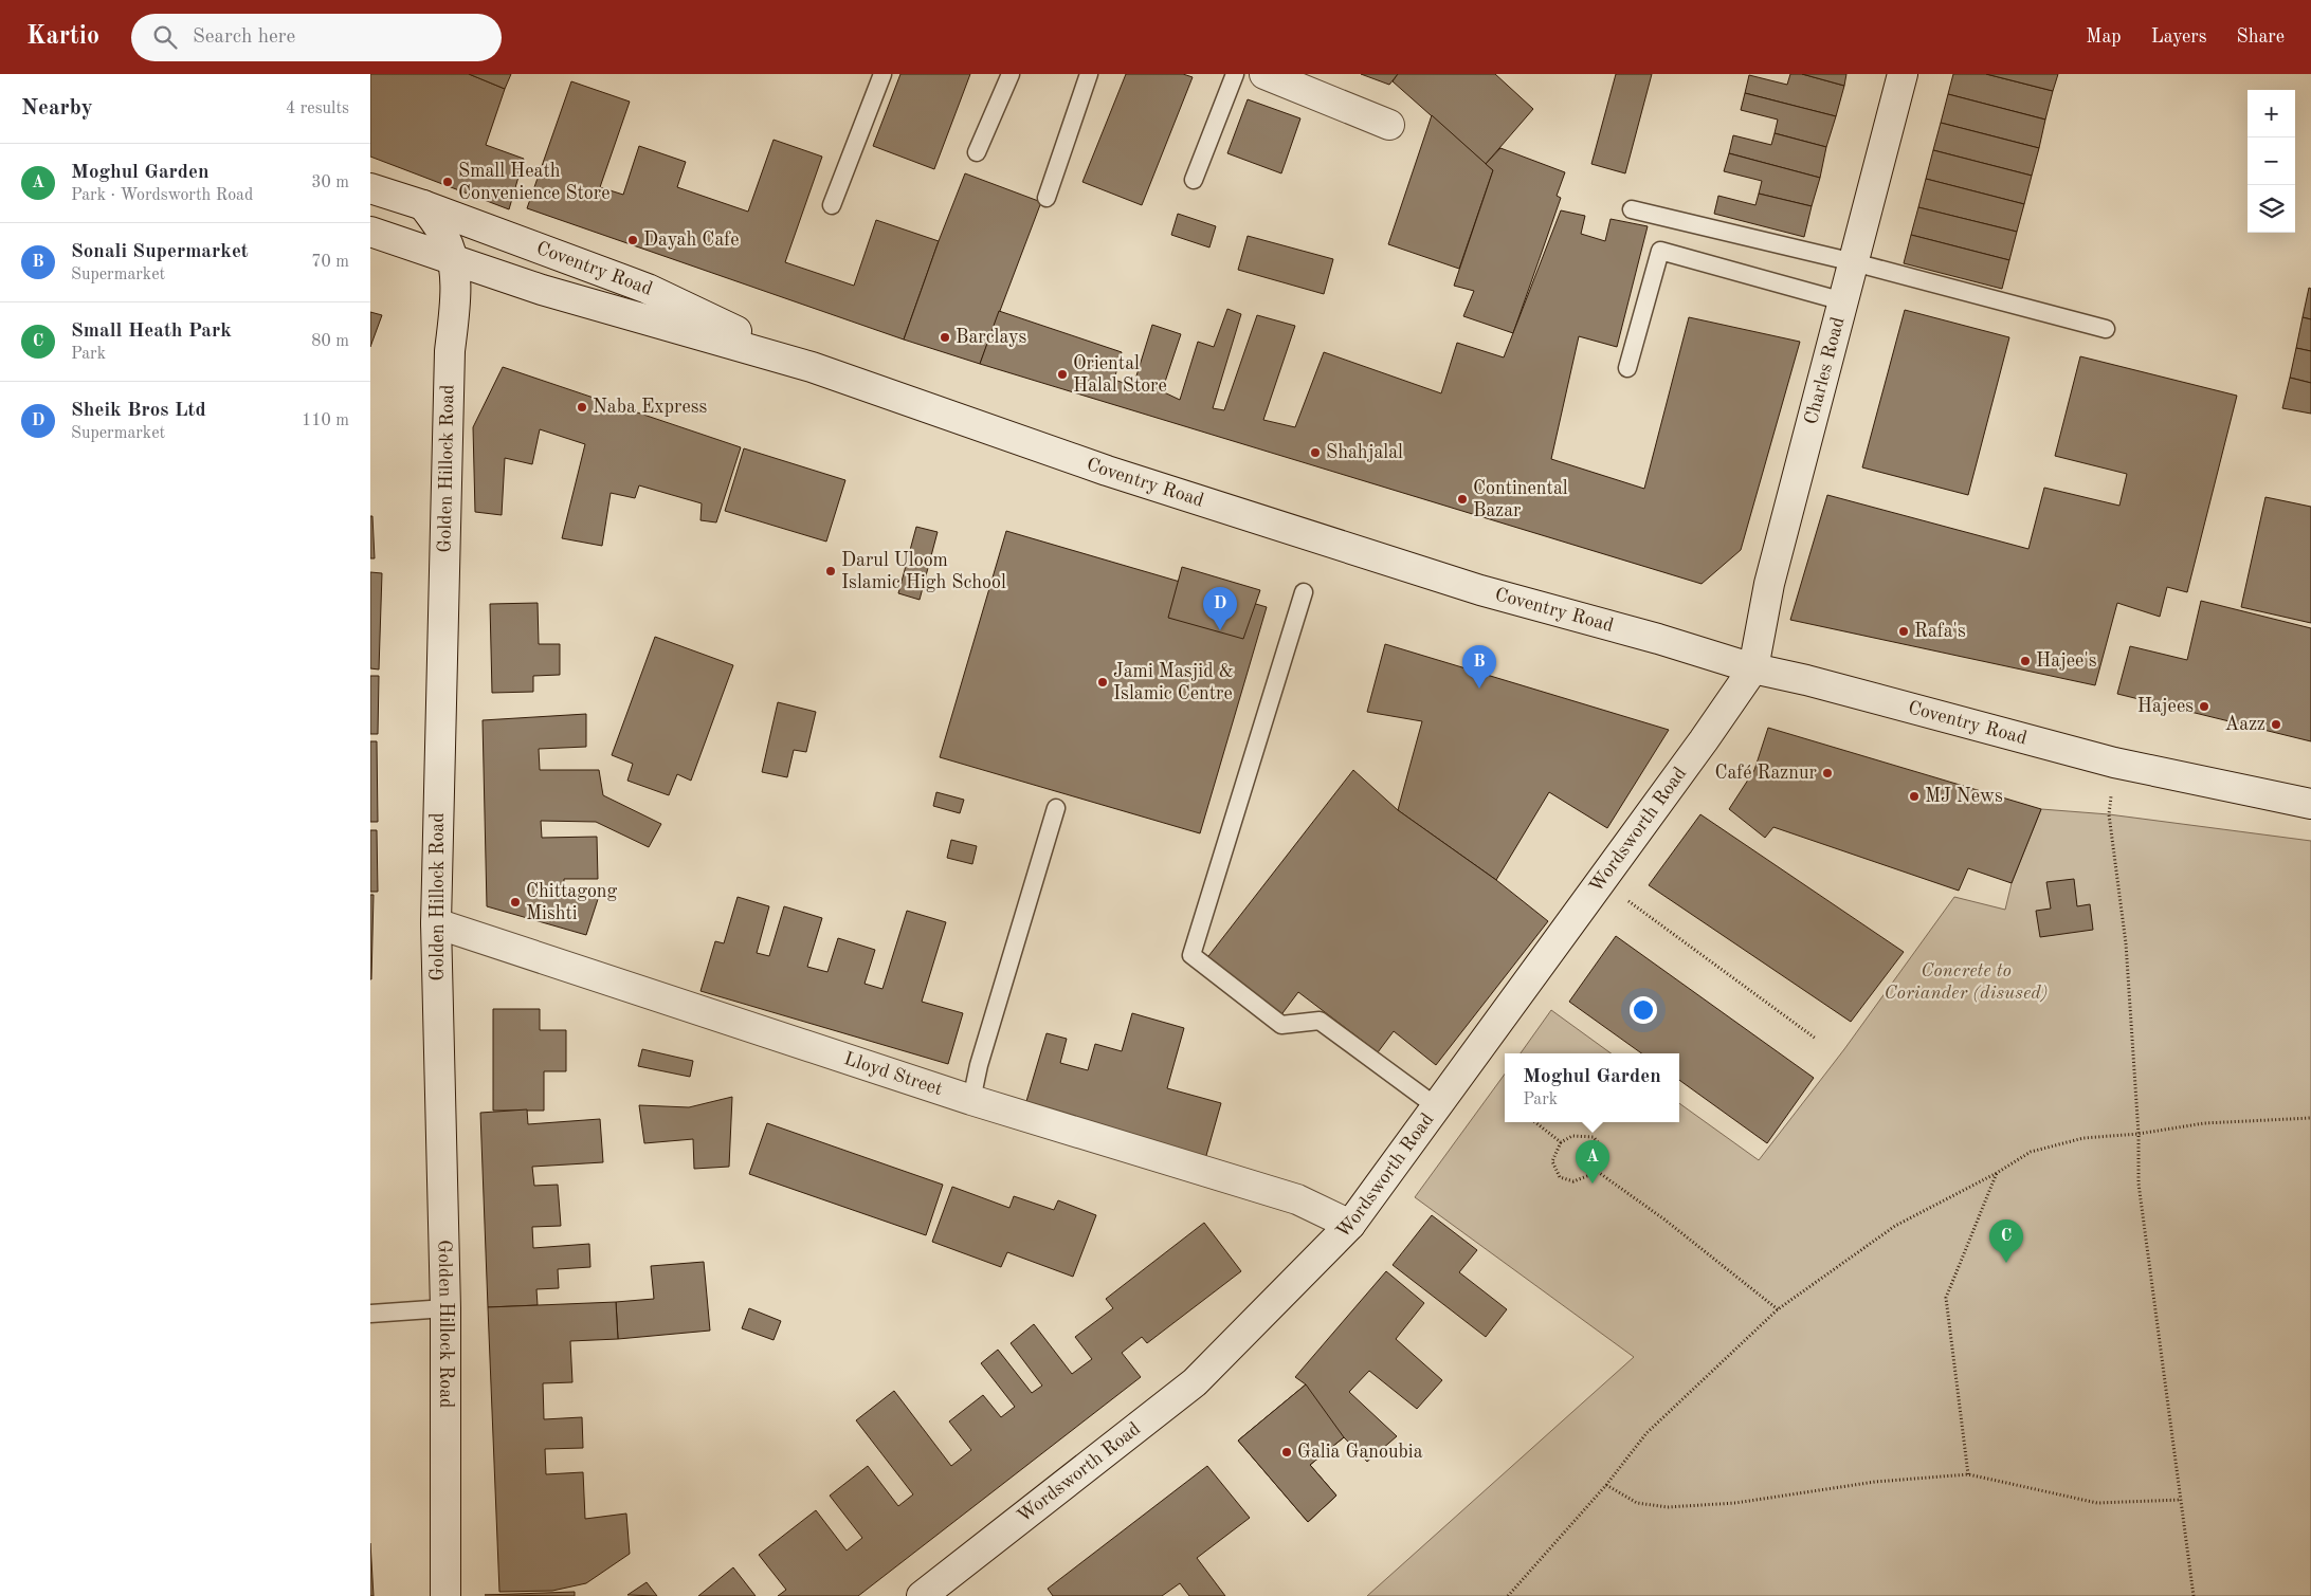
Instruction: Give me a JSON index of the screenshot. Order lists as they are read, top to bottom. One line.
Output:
{"streets":{"street":["Coventry Road","Charles Road","Golden Hillock Road","Wordsworth Road","Lloyd Street"]},"crossings":[["Coventry Road","Charles Road"],["Coventry Road","Golden Hillock Road"],["Coventry Road","Wordsworth Road"],["Charles Road","Wordsworth Road"],["Golden Hillock Road","Lloyd Street"],["Wordsworth Road","Lloyd Street"]],"parks":["Concrete to Coriander (disused)"],"places":["Small Heath Convenience Store","Dayah Cafe","Barclays","Oriental Halal Store","Naba Express","Shahjalal","Continental Bazar","Darul Uloom Islamic High School","Rafa's","Hajee's","Jami Masjid & Islamic Centre","Hajees","Aazz","Café Raznur","MJ News","Chittagong Mishti","Galia Ganoubia"],"page":{"header":"Kartio","search":"Search here","nav":["Map","Layers","Share"],"heading":["Nearby","4 results"],"map_buttons":["+","−"],"list":[{"mark":"A","name":"Moghul Garden","note":"Park · Wordsworth Road","value":"30 m"},{"mark":"B","name":"Sonali Supermarket","note":"Supermarket","value":"70 m"},{"mark":"C","name":"Small Heath Park","note":"Park","value":"80 m"},{"mark":"D","name":"Sheik Bros Ltd","note":"Supermarket","value":"110 m"}],"pins":["D","B","A","C"],"popup":["Moghul Garden","Park"]}}
